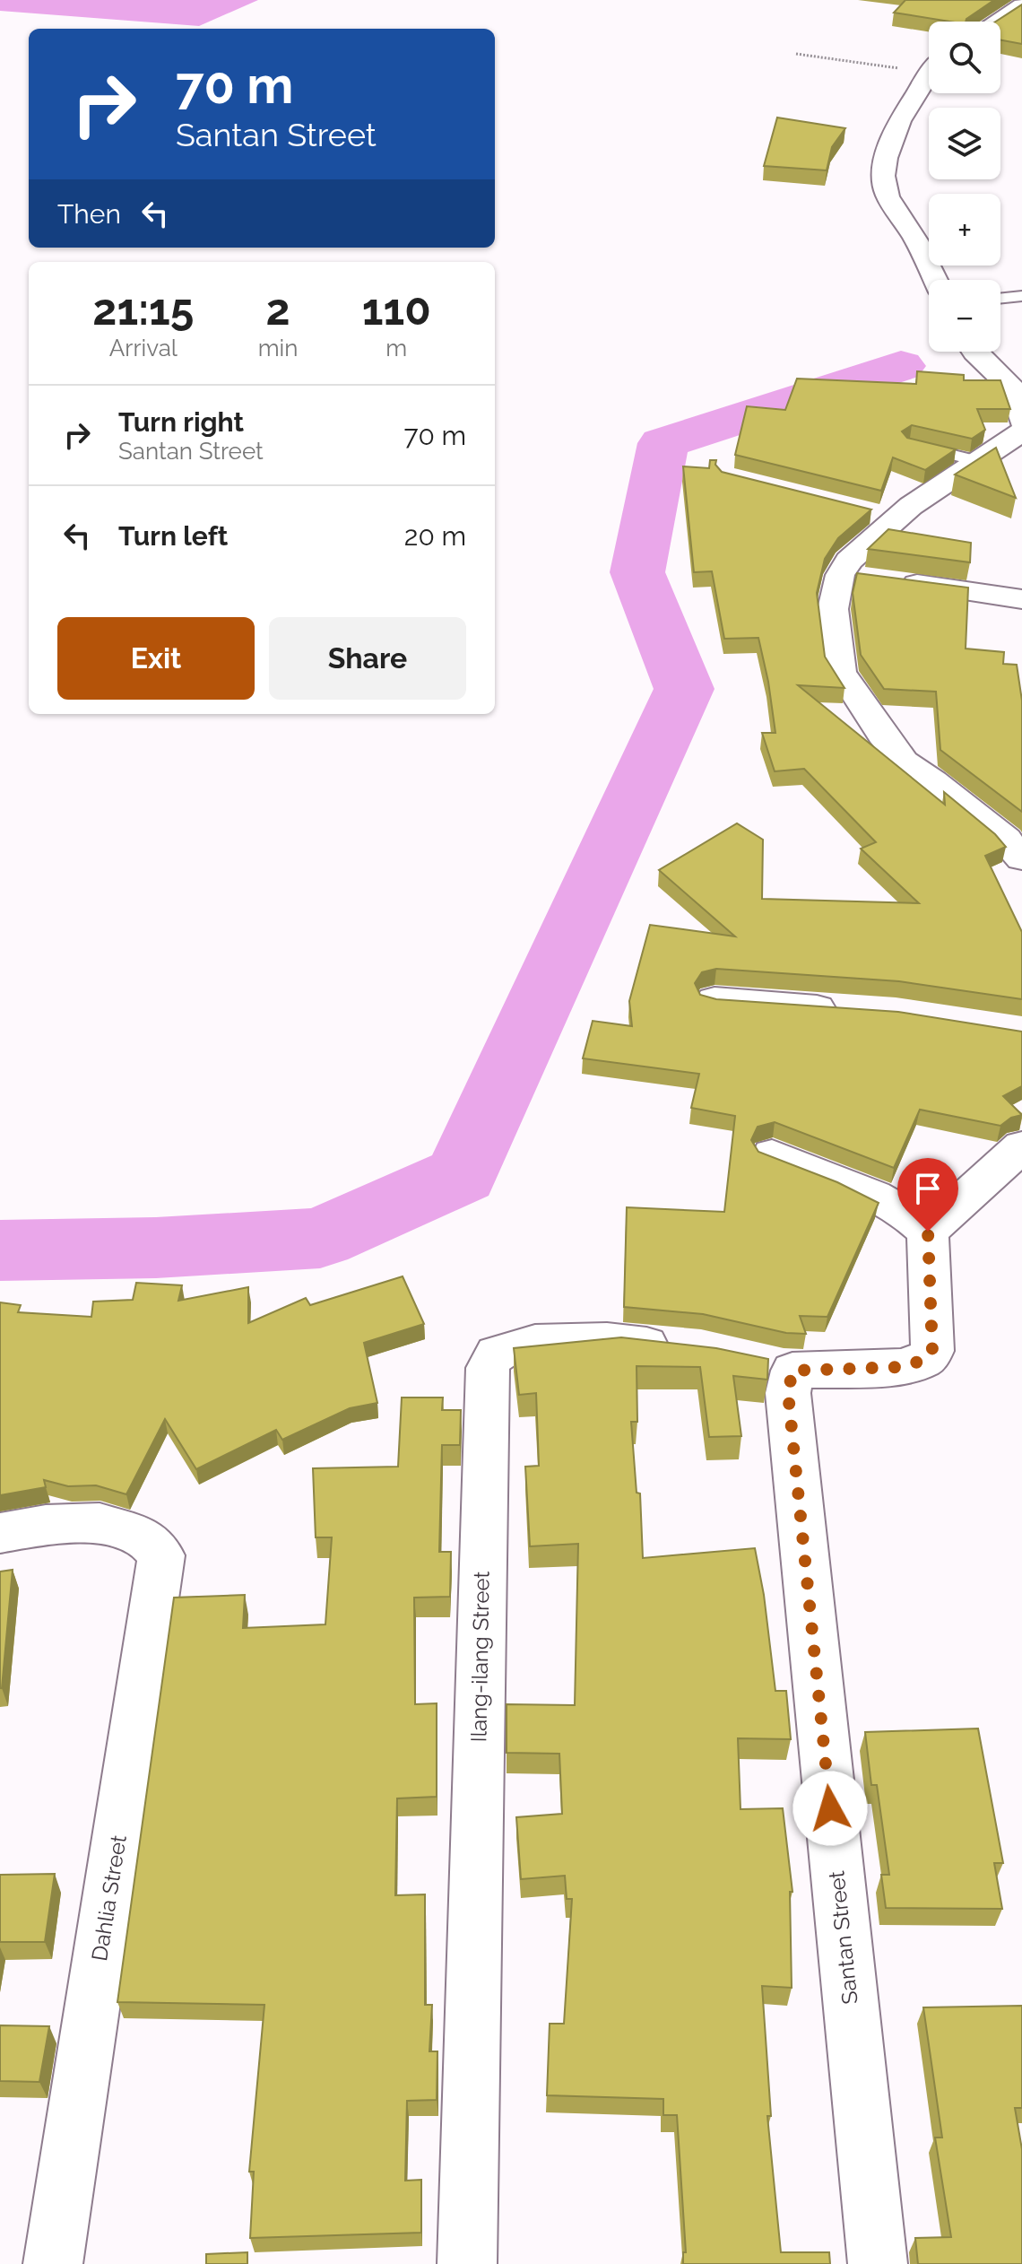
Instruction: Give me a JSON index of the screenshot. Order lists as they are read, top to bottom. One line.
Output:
{"streets":{"street":["Ilang-ilang Street","Dahlia Street","Santan Street"]},"page":{"map_buttons":["+","−"],"turn":["70 m","Santan Street"],"then":"Then","eta":["21:15","Arrival","2","min","110","m"],"list":[{"name":"Turn right","note":"Santan Street","value":"70 m"},{"name":"Turn left","value":"20 m"}],"buttons":["Exit","Share"]}}
